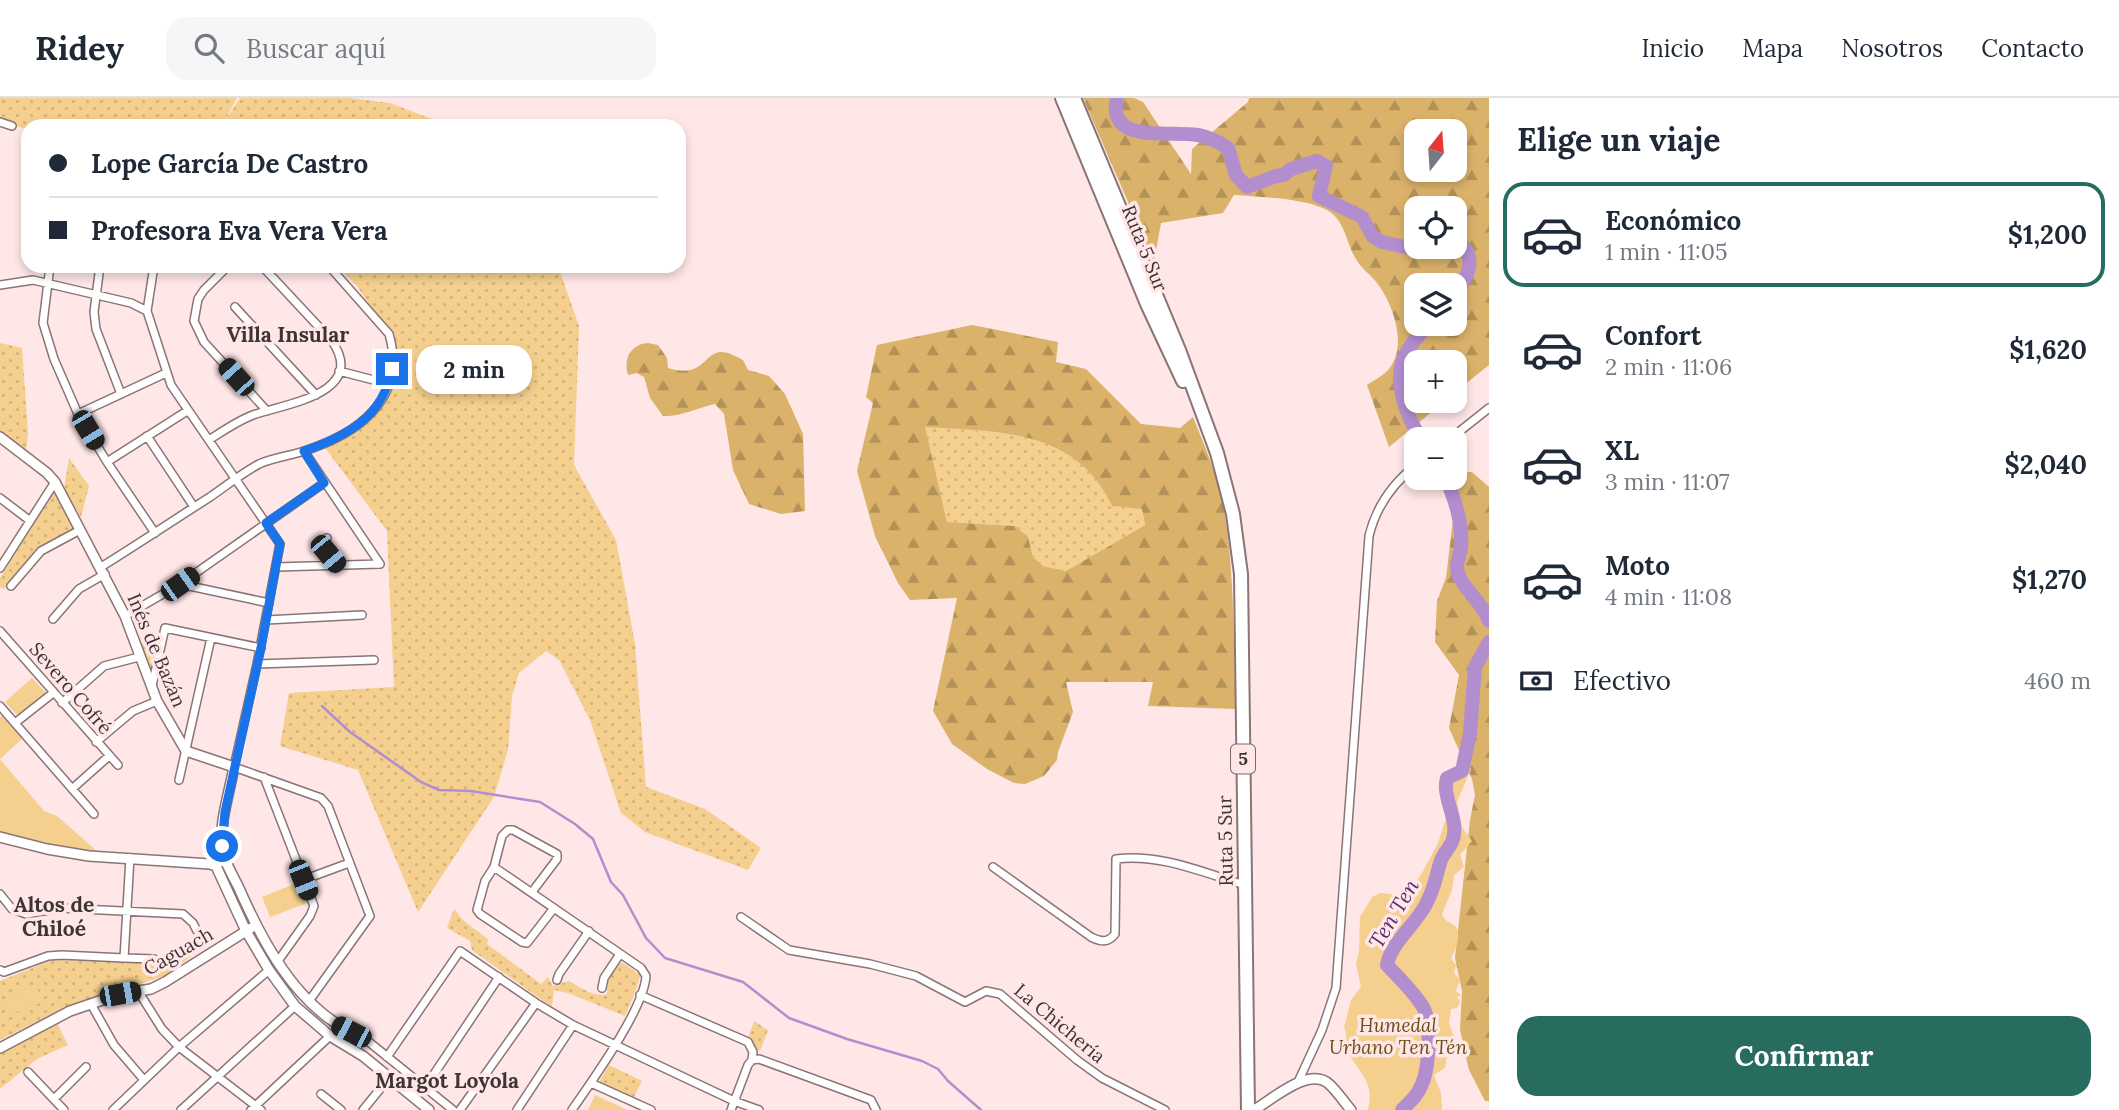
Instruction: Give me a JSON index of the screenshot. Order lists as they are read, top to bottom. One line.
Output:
{"streets":{"highway":["Ruta 5 Sur","5"],"street":["Inés de Bazán","Severo Cofré","Caguach","La Chichería"]},"districts":["Villa Insular","Altos de Chiloé","Margot Loyola"],"water":["Ten Ten"],"parks":["Humedal Urbano Ten Tén"],"north":"top","page":{"header":"Ridey","search":"Buscar aquí","nav":["Inicio","Mapa","Nosotros","Contacto"],"heading":"Elige un viaje","map_buttons":["+","−"],"banner":["Lope García De Castro","Profesora Eva Vera Vera"],"list":[{"name":"Económico","note":"1 min · 11:05","value":"$1,200"},{"name":"Confort","note":"2 min · 11:06","value":"$1,620"},{"name":"XL","note":"3 min · 11:07","value":"$2,040"},{"name":"Moto","note":"4 min · 11:08","value":"$1,270"}],"bubble":"2 min","pay":["Efectivo","460 m"],"buttons":"Confirmar"}}
